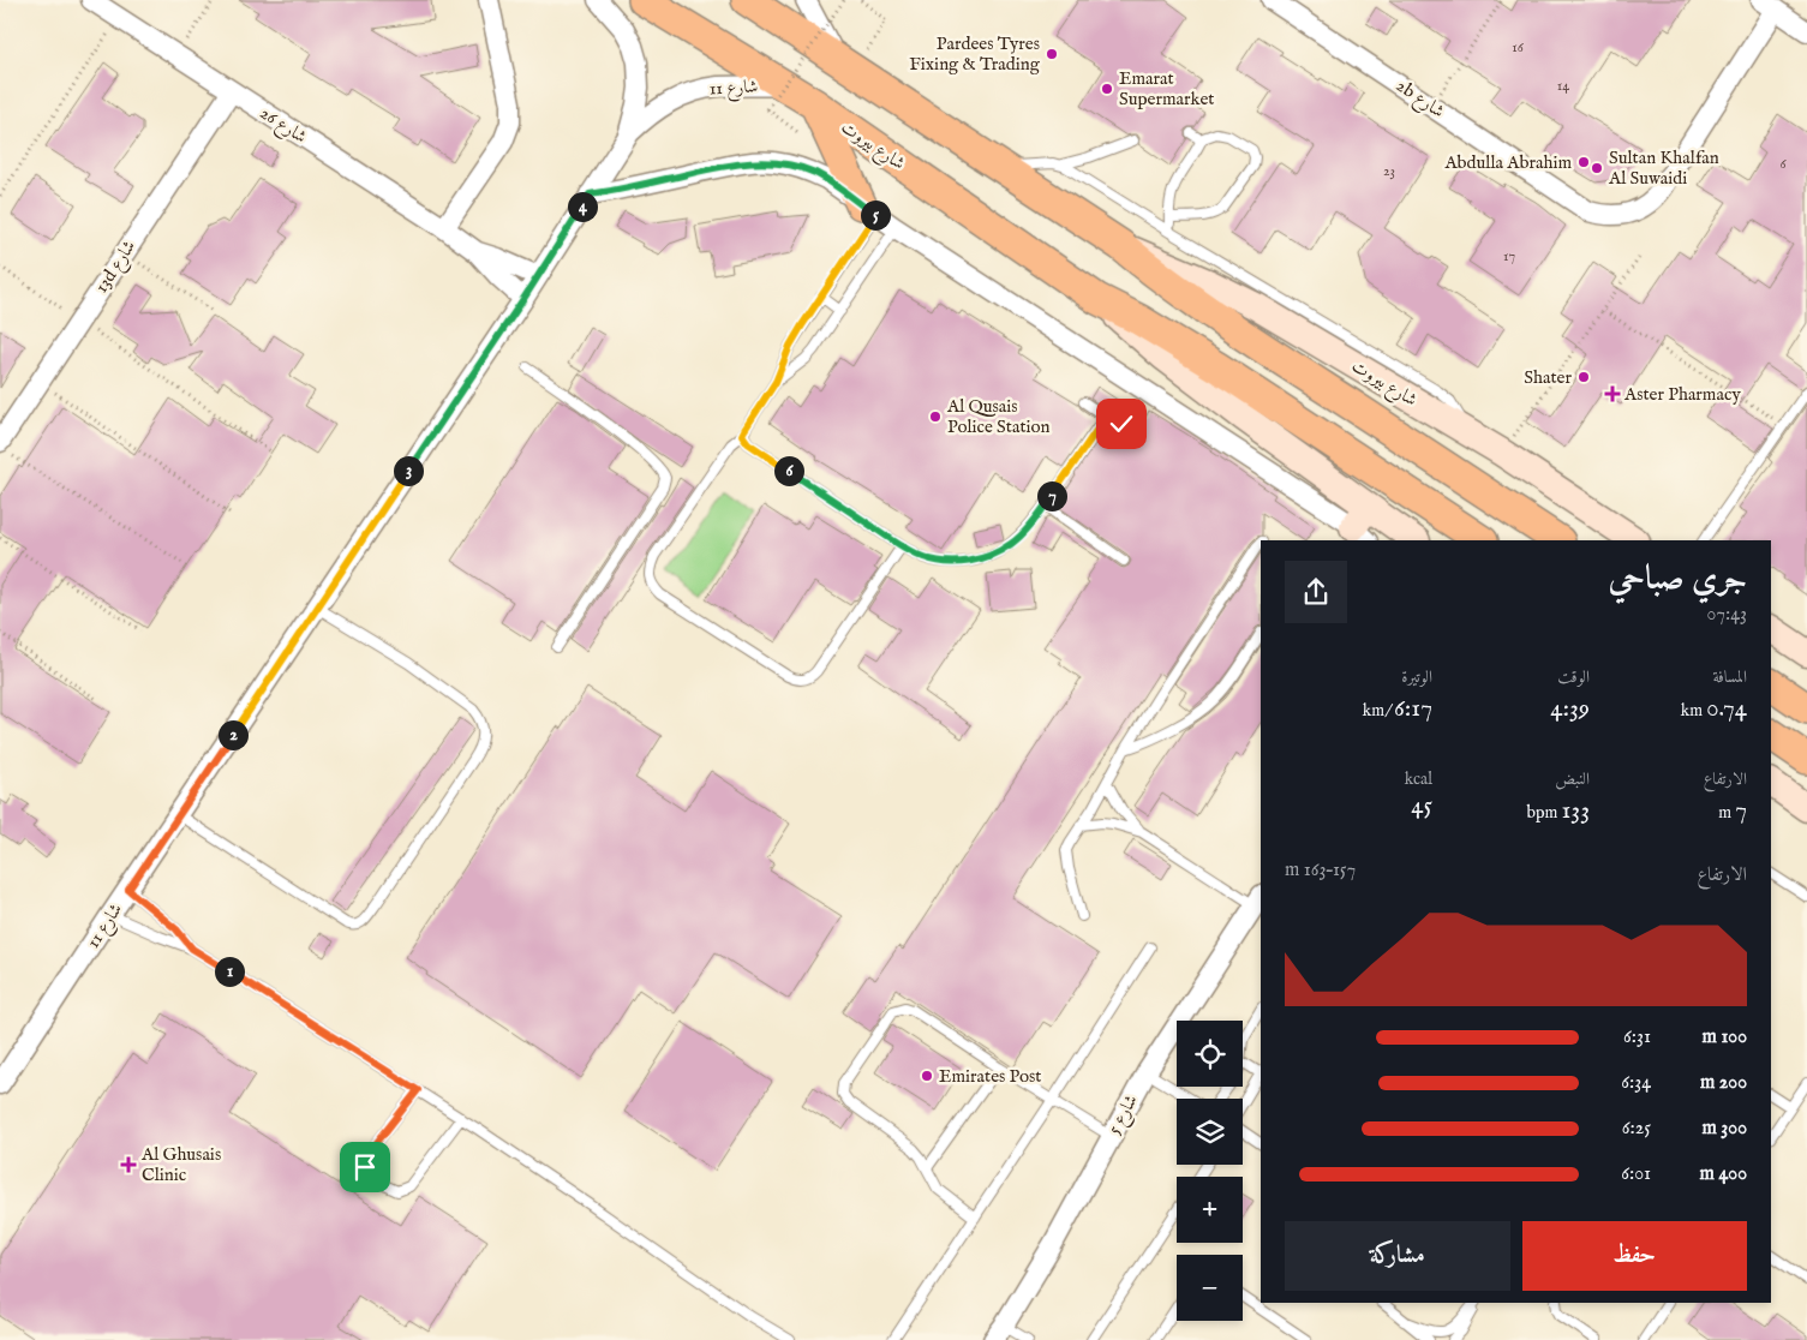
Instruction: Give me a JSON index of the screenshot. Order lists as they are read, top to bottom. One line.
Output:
{"streets":{"main road":["شارع بيروت"],"street":["شارع 11","2b شارع","شارع 26","13d شارع","شارع 5"]},"crossings":[["شارع 11","شارع 26"],["شارع 11","شارع بيروت"],["شارع 26","13d شارع"]],"places":{"other":["Pardees Tyres Fixing & Trading","Emarat Supermarket","Abdulla Abrahim","Sultan Khalfan Al Suwaidi","Shater","Al Qusais Police Station","Emirates Post"],"health":["Aster Pharmacy","Al Ghusais Clinic"]},"house_numbers":["16","14","6","23","17"],"page":{"pins":["4","5","3","6","7","2","1"],"heading":["جري صباحي","07:43"],"stats":[["المسافة","0.74 km"],["الوقت","4:39"],["الوتيرة","6:17 /km"],["الارتفاع","7 m"],["النبض","133 bpm"],["kcal","45"]],"chart":["الارتفاع","157–163 m"],"list":[{"name":"100 m","note":"6:31"},{"name":"200 m","note":"6:34"},{"name":"300 m","note":"6:25"},{"name":"400 m","note":"6:01"}],"map_buttons":["+","−"],"buttons":["حفظ","مشاركة"]}}
